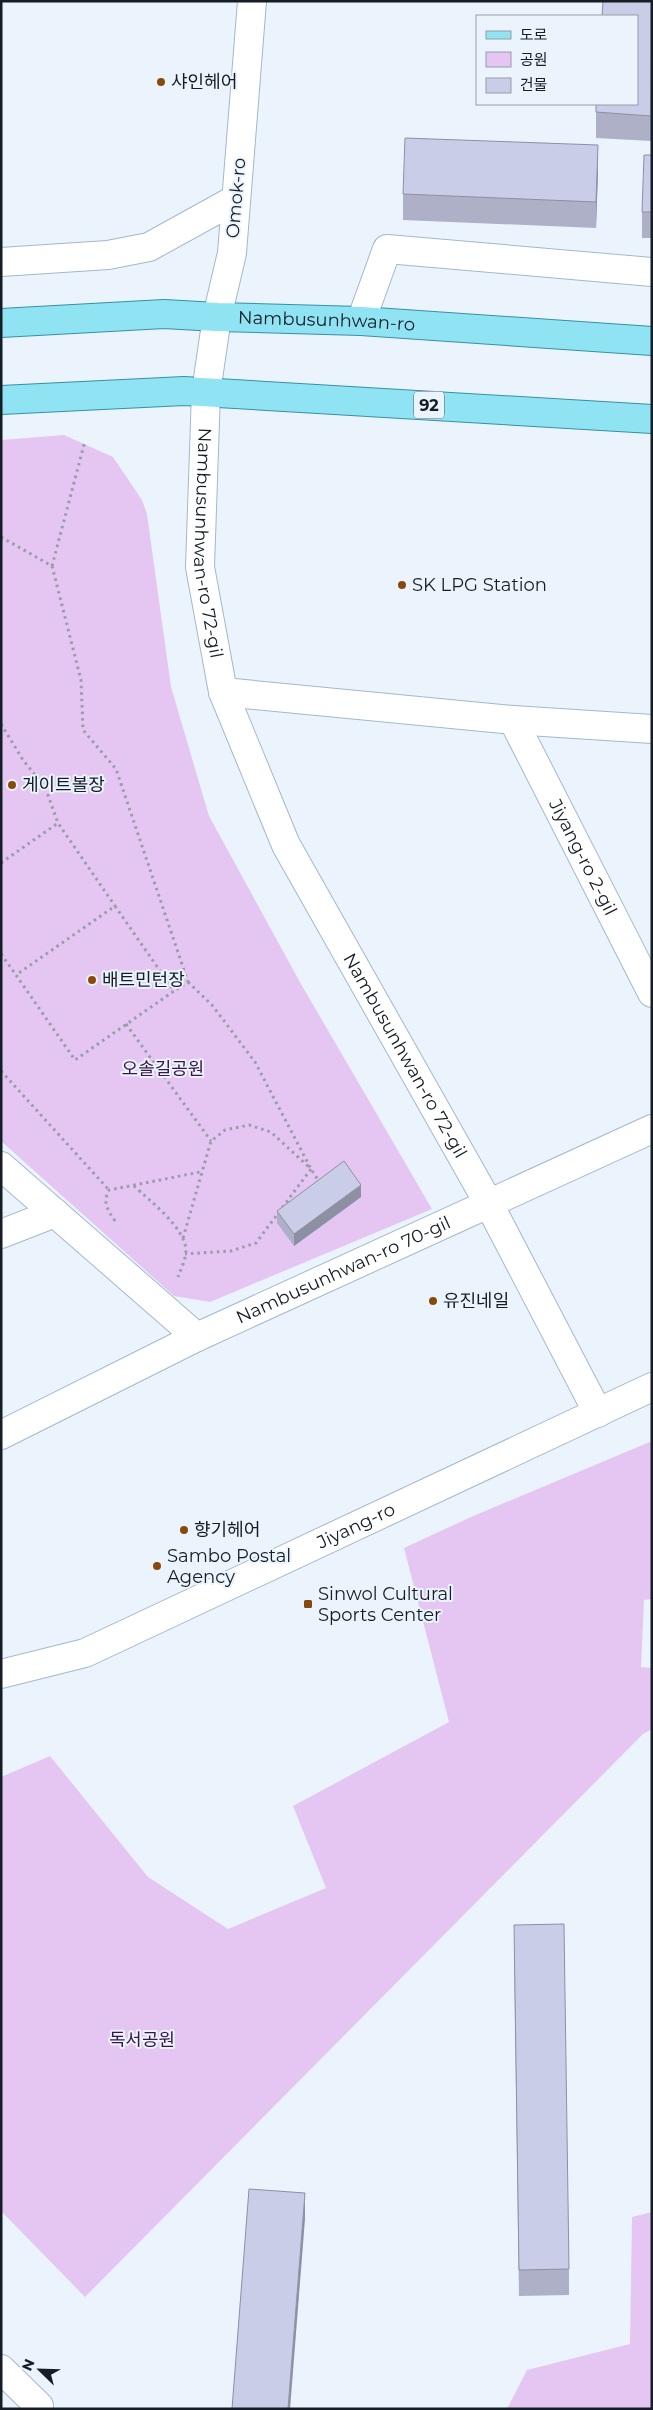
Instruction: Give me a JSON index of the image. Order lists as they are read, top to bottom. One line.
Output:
{"streets":{"main road":["Nambusunhwan-ro","92"],"street":["Omok-ro","Nambusunhwan-ro 72-gil","Jiyang-ro 2-gil","Nambusunhwan-ro 70-gil","Jiyang-ro"]},"crossings":[["Omok-ro","Nambusunhwan-ro"],["Omok-ro","92"],["Omok-ro","Nambusunhwan-ro 72-gil"],["92","Nambusunhwan-ro 72-gil"],["Nambusunhwan-ro 72-gil","Nambusunhwan-ro 70-gil"],["Nambusunhwan-ro 72-gil","Jiyang-ro"]],"parks":["오솔길공원","독서공원"],"places":{"other":["샤인헤어","SK LPG Station","게이트볼장","배트민턴장","유진네일","향기헤어","Sambo Postal Agency"],"transit":["Sinwol Cultural Sports Center"]},"legend":["도로","공원","건물"],"north":"top left"}
